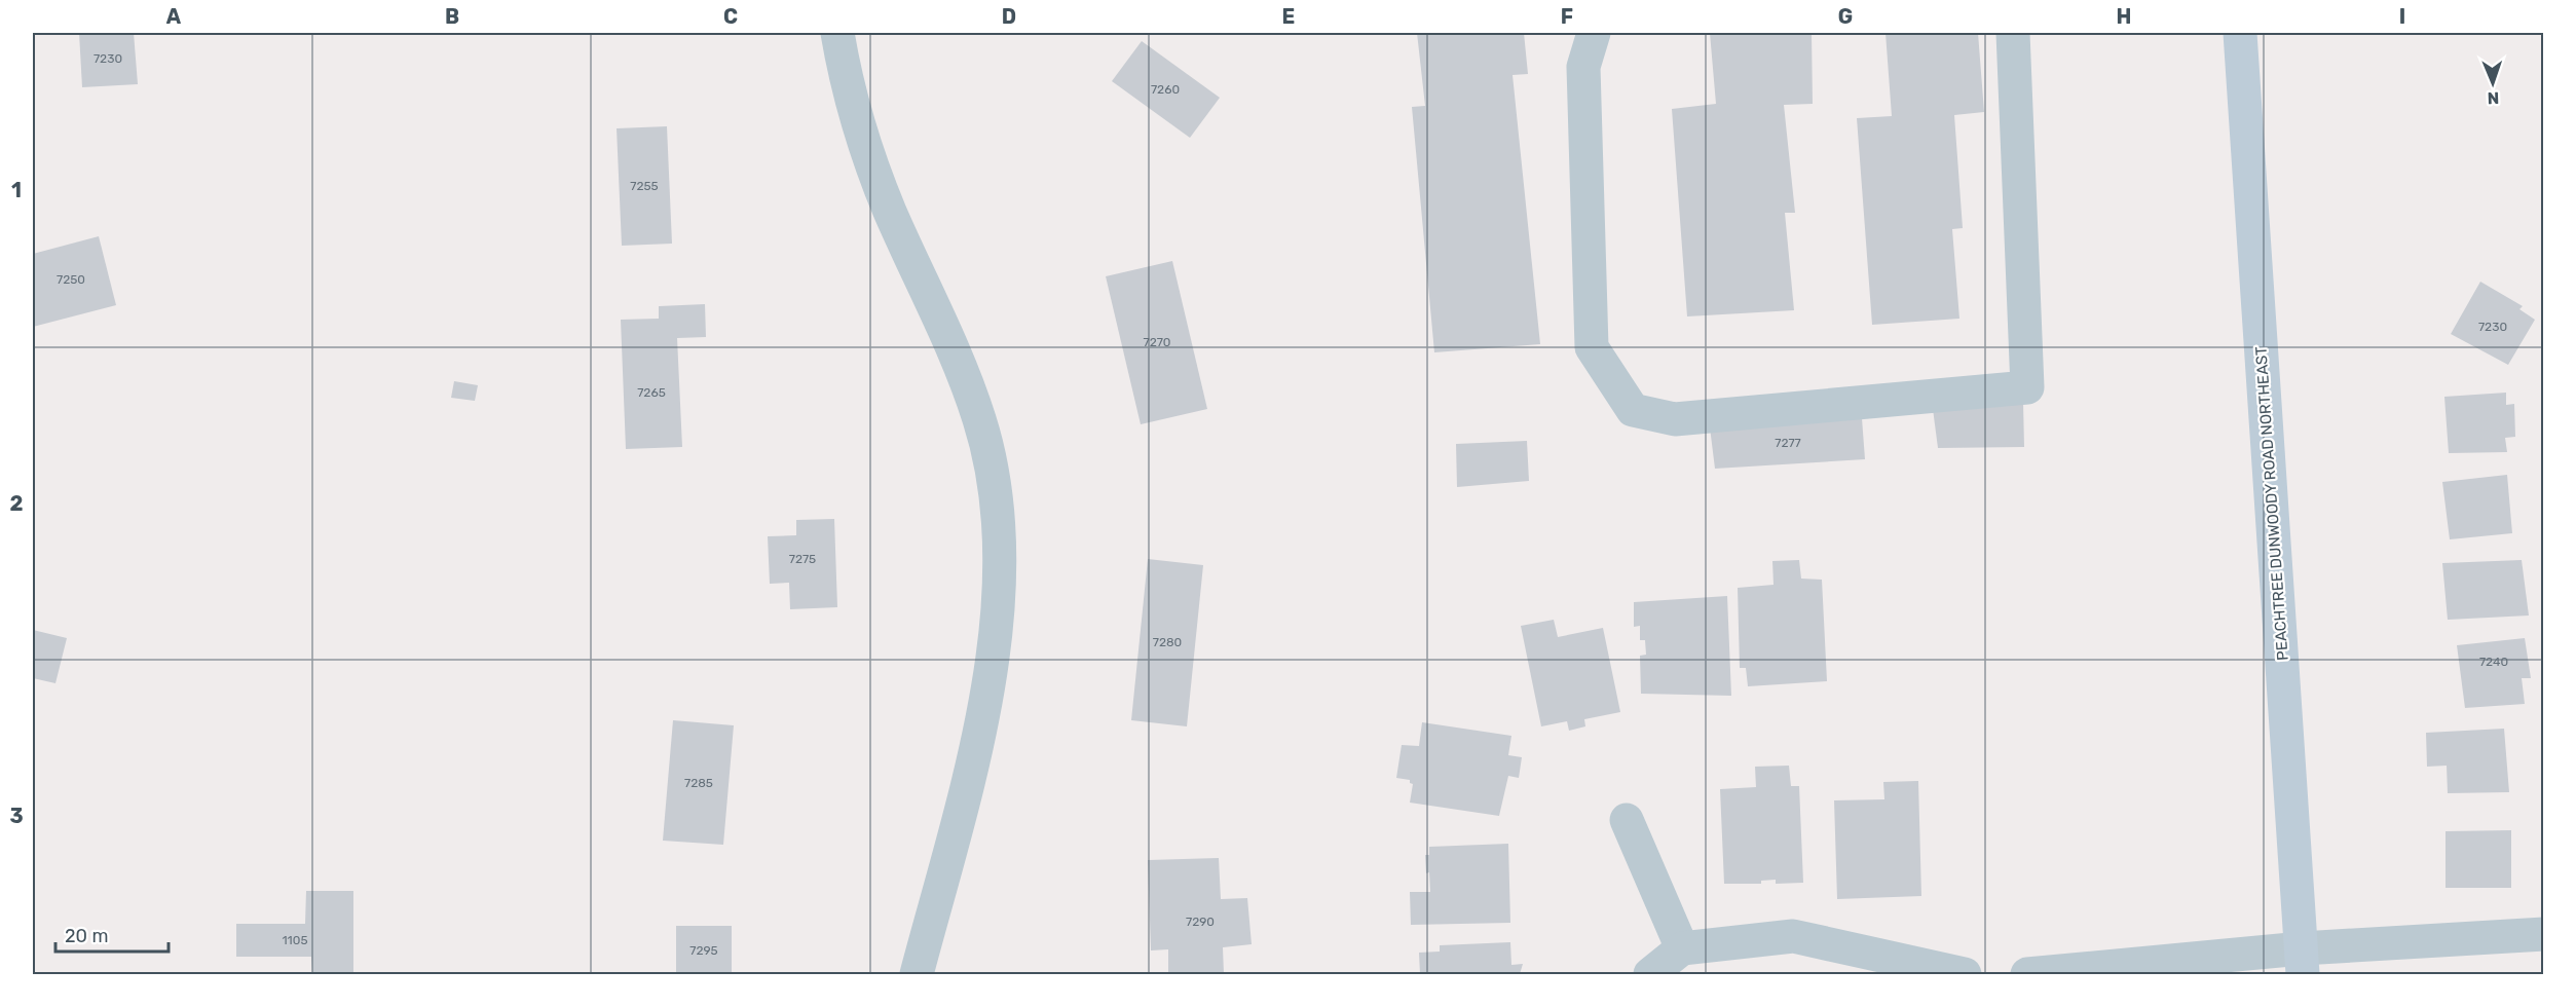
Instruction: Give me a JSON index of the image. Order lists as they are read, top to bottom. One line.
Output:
{"streets":{"street":["PEACHTREE DUNWOODY ROAD NORTHEAST"]},"house_numbers":["7230","7260","7255","7250","7230","7270","7265","7277","7275","7280","7240","7285","7290","1105","7295"],"scale_bar":"20 m","north":"bottom","grid":{"columns":["A","B","C","D","E","F","G","H","I"],"rows":["1","2","3"]}}
